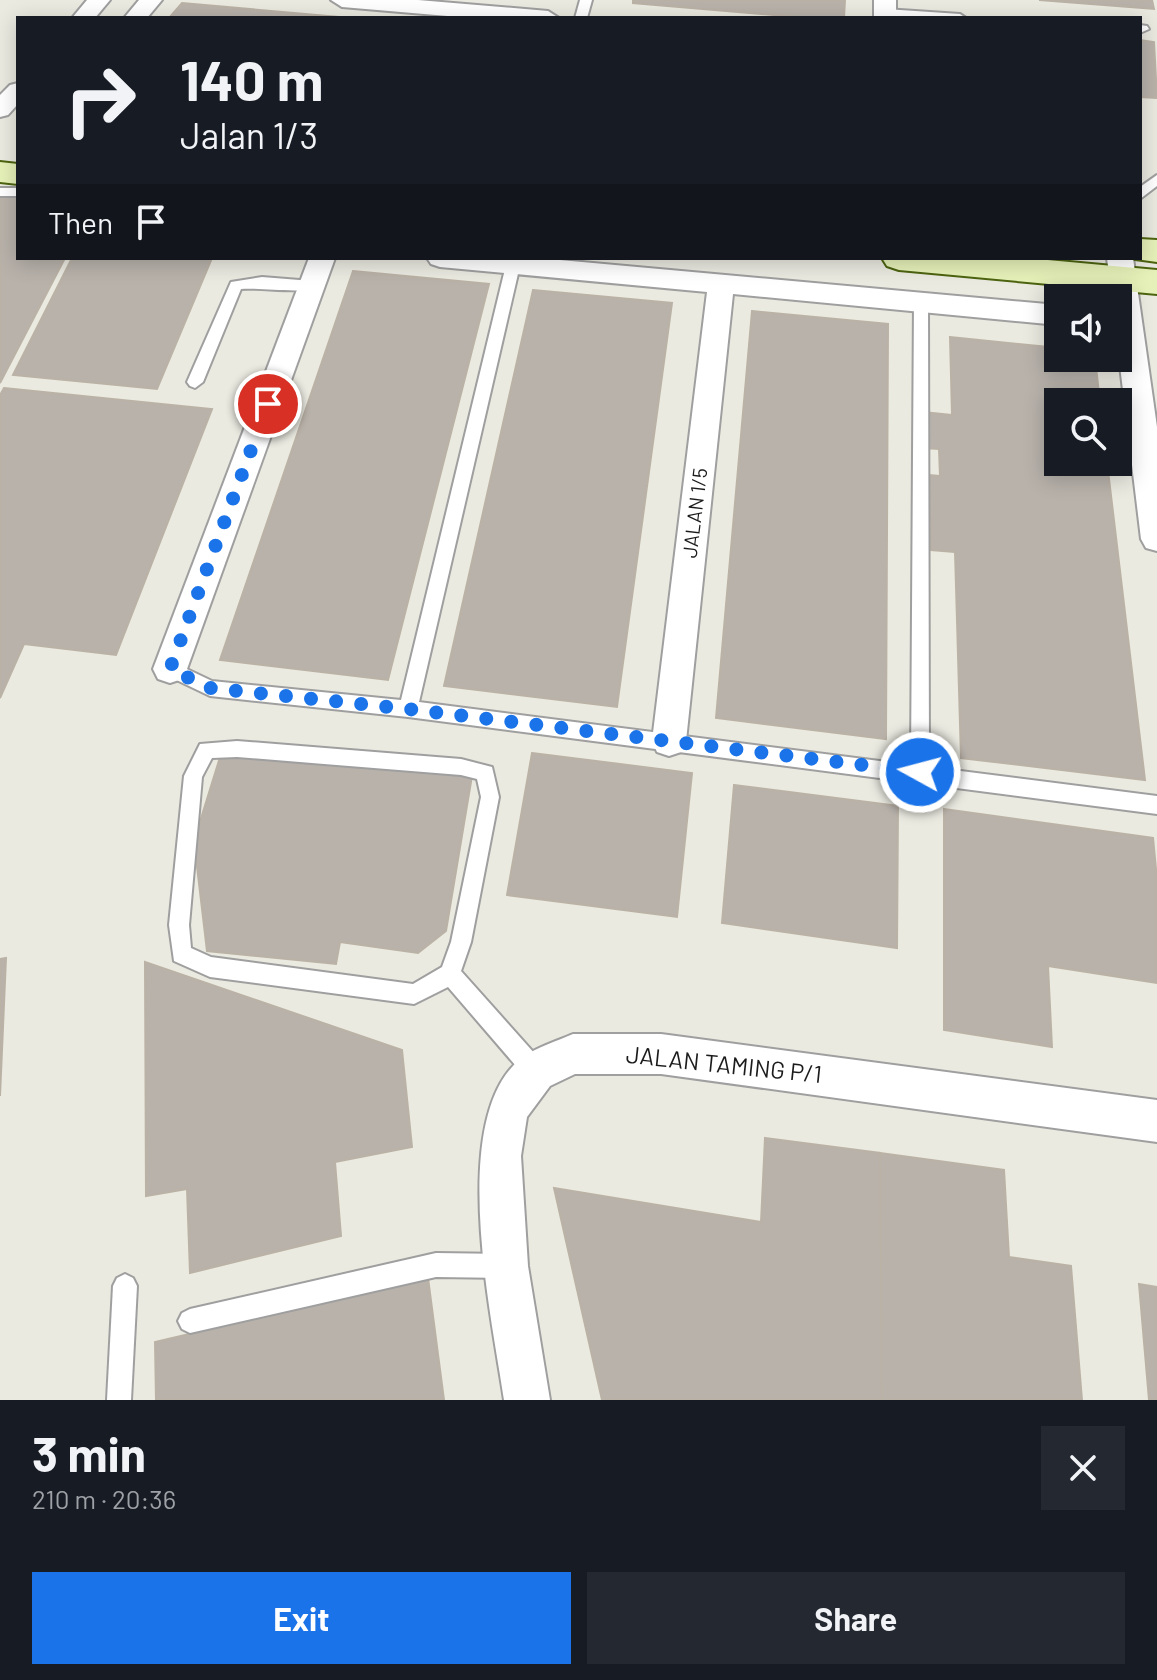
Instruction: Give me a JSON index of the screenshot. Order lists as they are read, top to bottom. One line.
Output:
{"streets":{"street":["JALAN 1/5","JALAN TAMING P/1"]},"page":{"turn":["140 m","Jalan 1/3"],"then":"Then","heading":["3 min","210 m · 20:36"],"buttons":["Exit","Share"]}}
